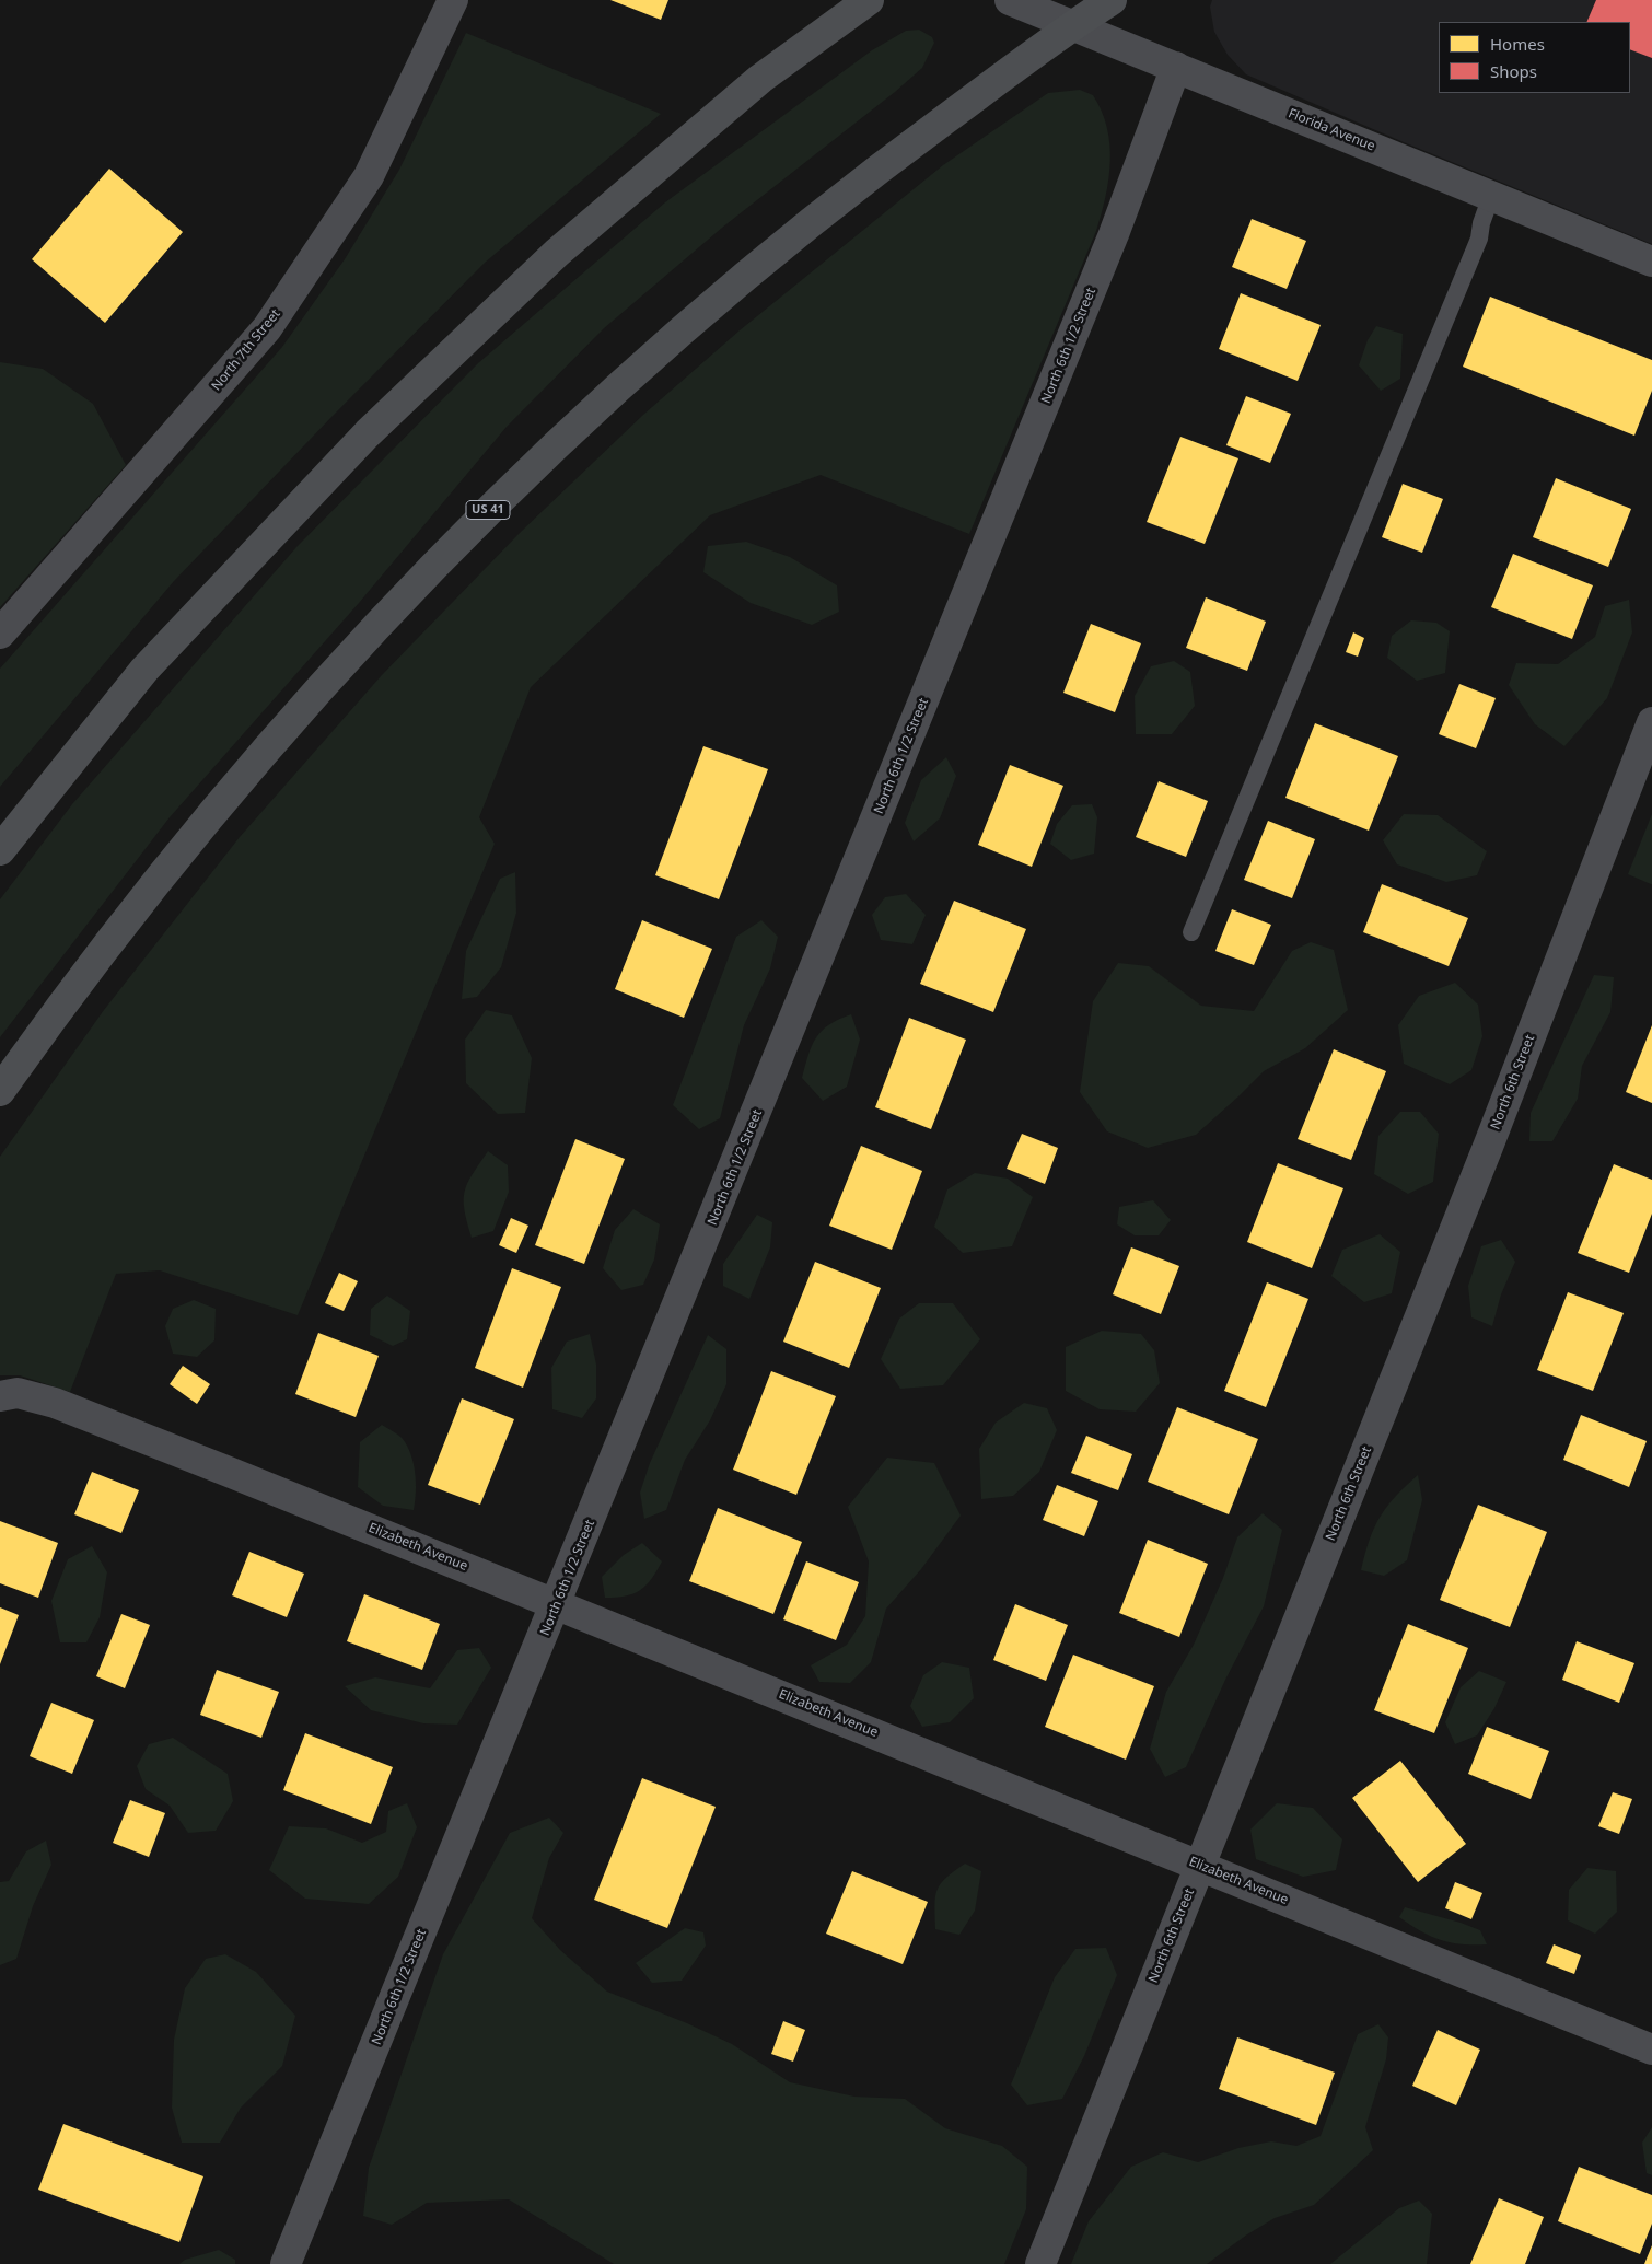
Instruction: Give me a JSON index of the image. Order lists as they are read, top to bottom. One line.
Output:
{"streets":{"main road":["US 41"],"street":["Florida Avenue","North 6th 1/2 Street","North 7th Street","North 6th Street","Elizabeth Avenue"]},"crossings":[["Florida Avenue","North 6th 1/2 Street"],["Florida Avenue","US 41"],["North 6th 1/2 Street","Elizabeth Avenue"],["North 6th Street","Elizabeth Avenue"]],"legend":["Homes","Shops"]}
